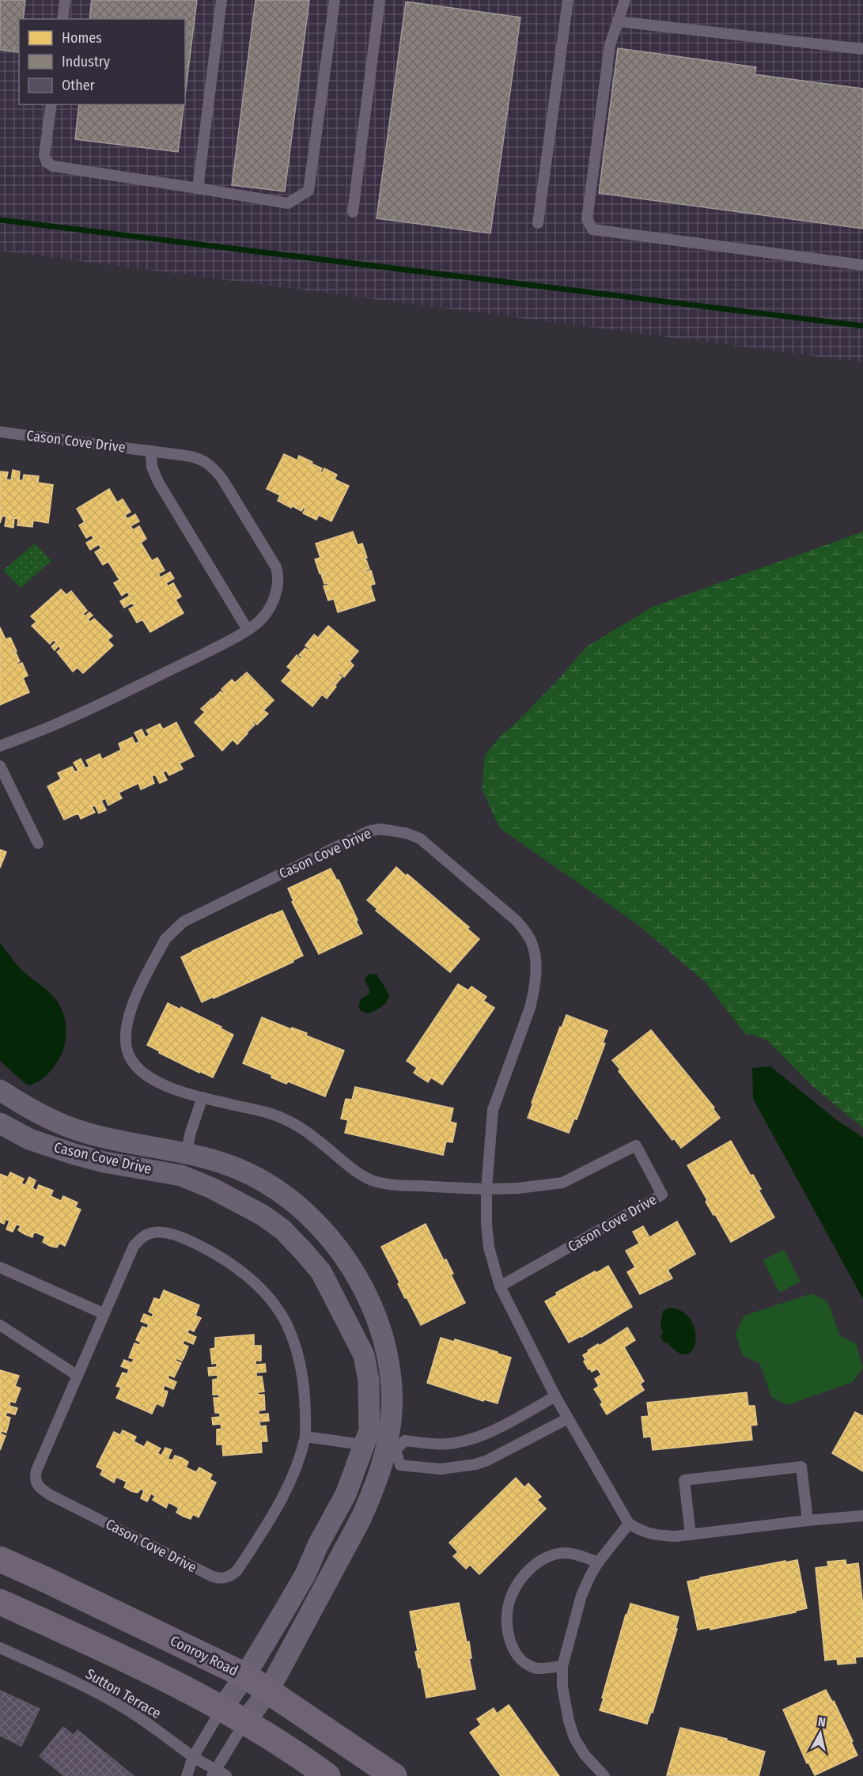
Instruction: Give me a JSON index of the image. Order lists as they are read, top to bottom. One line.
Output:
{"streets":{"main road":["Conroy Road"],"street":["Cason Cove Drive"],"lane":["Sutton Terrace"]},"crossings":[["Cason Cove Drive","Conroy Road"]],"legend":["Homes","Industry","Other"],"north":"top"}
